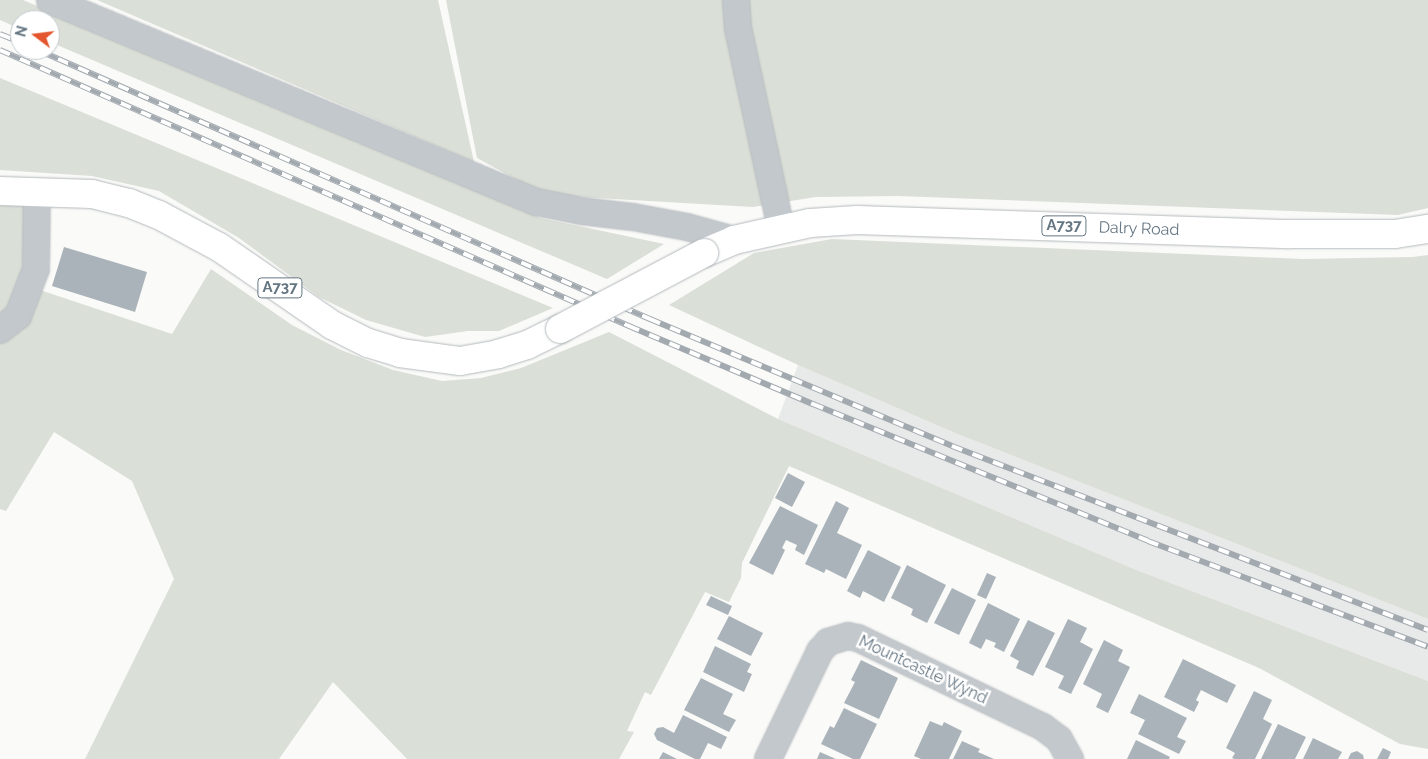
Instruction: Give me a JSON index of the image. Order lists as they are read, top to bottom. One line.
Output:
{"streets":{"highway":["A737","Dalry Road"],"street":["Mountcastle Wynd"]},"crossings":[["A737","Dalry Road"]],"north":"left"}
